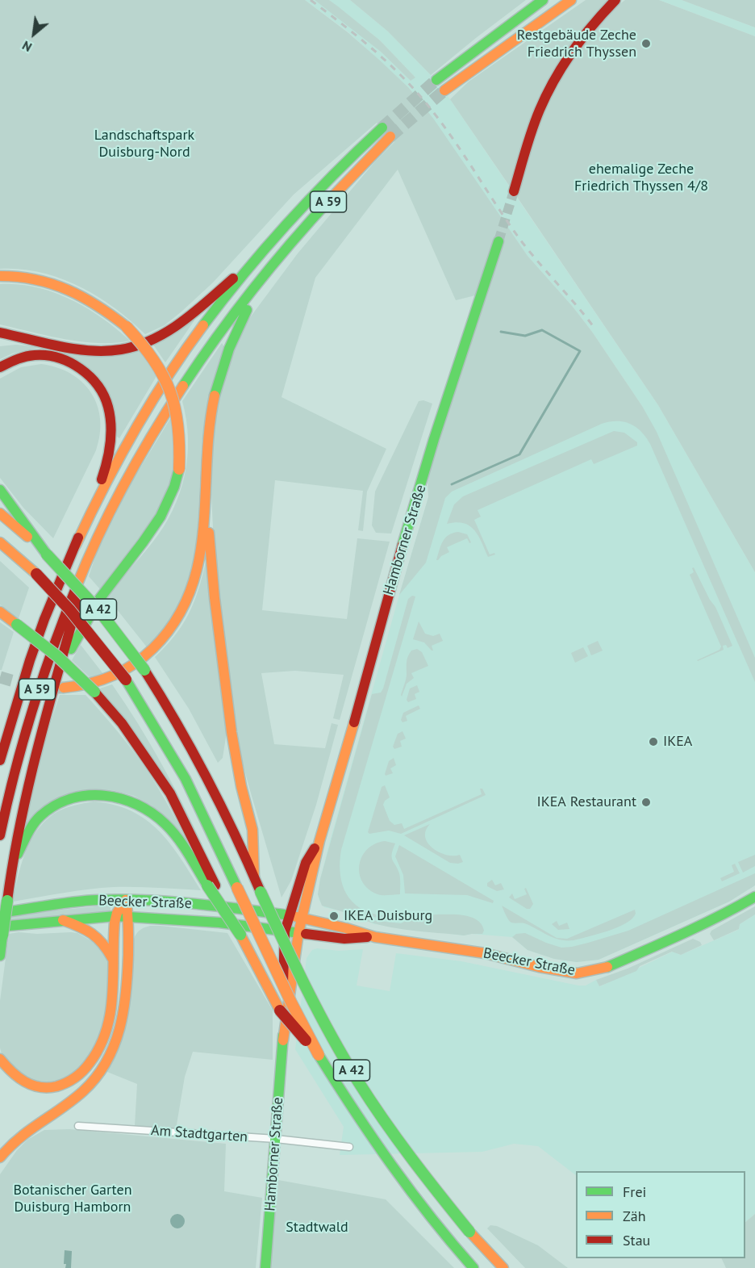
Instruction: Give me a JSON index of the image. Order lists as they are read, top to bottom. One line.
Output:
{"streets":{"main road":["A 59","Hamborner Straße","A 42","Beecker Straße"],"street":["Am Stadtgarten"]},"crossings":[["Hamborner Straße","Beecker Straße"],["Hamborner Straße","Am Stadtgarten"]],"parks":["Landschaftspark Duisburg-Nord","ehemalige Zeche Friedrich Thyssen 4/8","Botanischer Garten Duisburg Hamborn","Stadtwald"],"places":["Restgebäude Zeche Friedrich Thyssen","IKEA","IKEA Restaurant","IKEA Duisburg"],"legend":["Frei","Zäh","Stau"],"north":"bottom left"}
